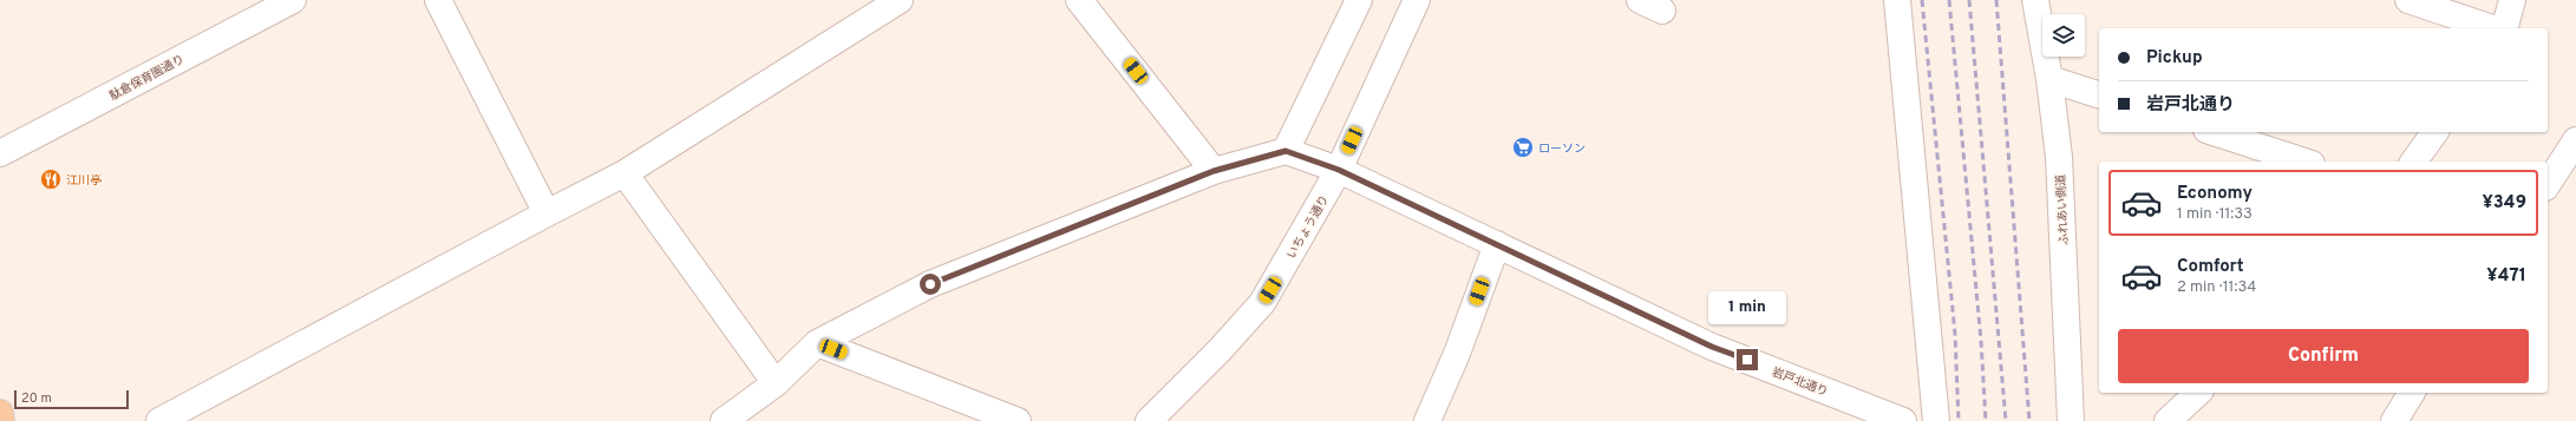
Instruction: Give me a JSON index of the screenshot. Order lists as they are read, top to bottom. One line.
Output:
{"streets":{"street":["駄倉保育園通り","ふれあい側道","いちょう通り","岩戸北通り"]},"crossings":[["いちょう通り","岩戸北通り"]],"places":{"supermarket":["ローソン"],"restaurant":["江川亭"]},"scale_bar":"20 m","page":{"banner":["Pickup","岩戸北通り"],"list":[{"name":"Economy","note":"1 min · 11:33","value":"¥349"},{"name":"Comfort","note":"2 min · 11:34","value":"¥471"}],"bubble":"1 min","buttons":"Confirm","scale":"20 m"}}
